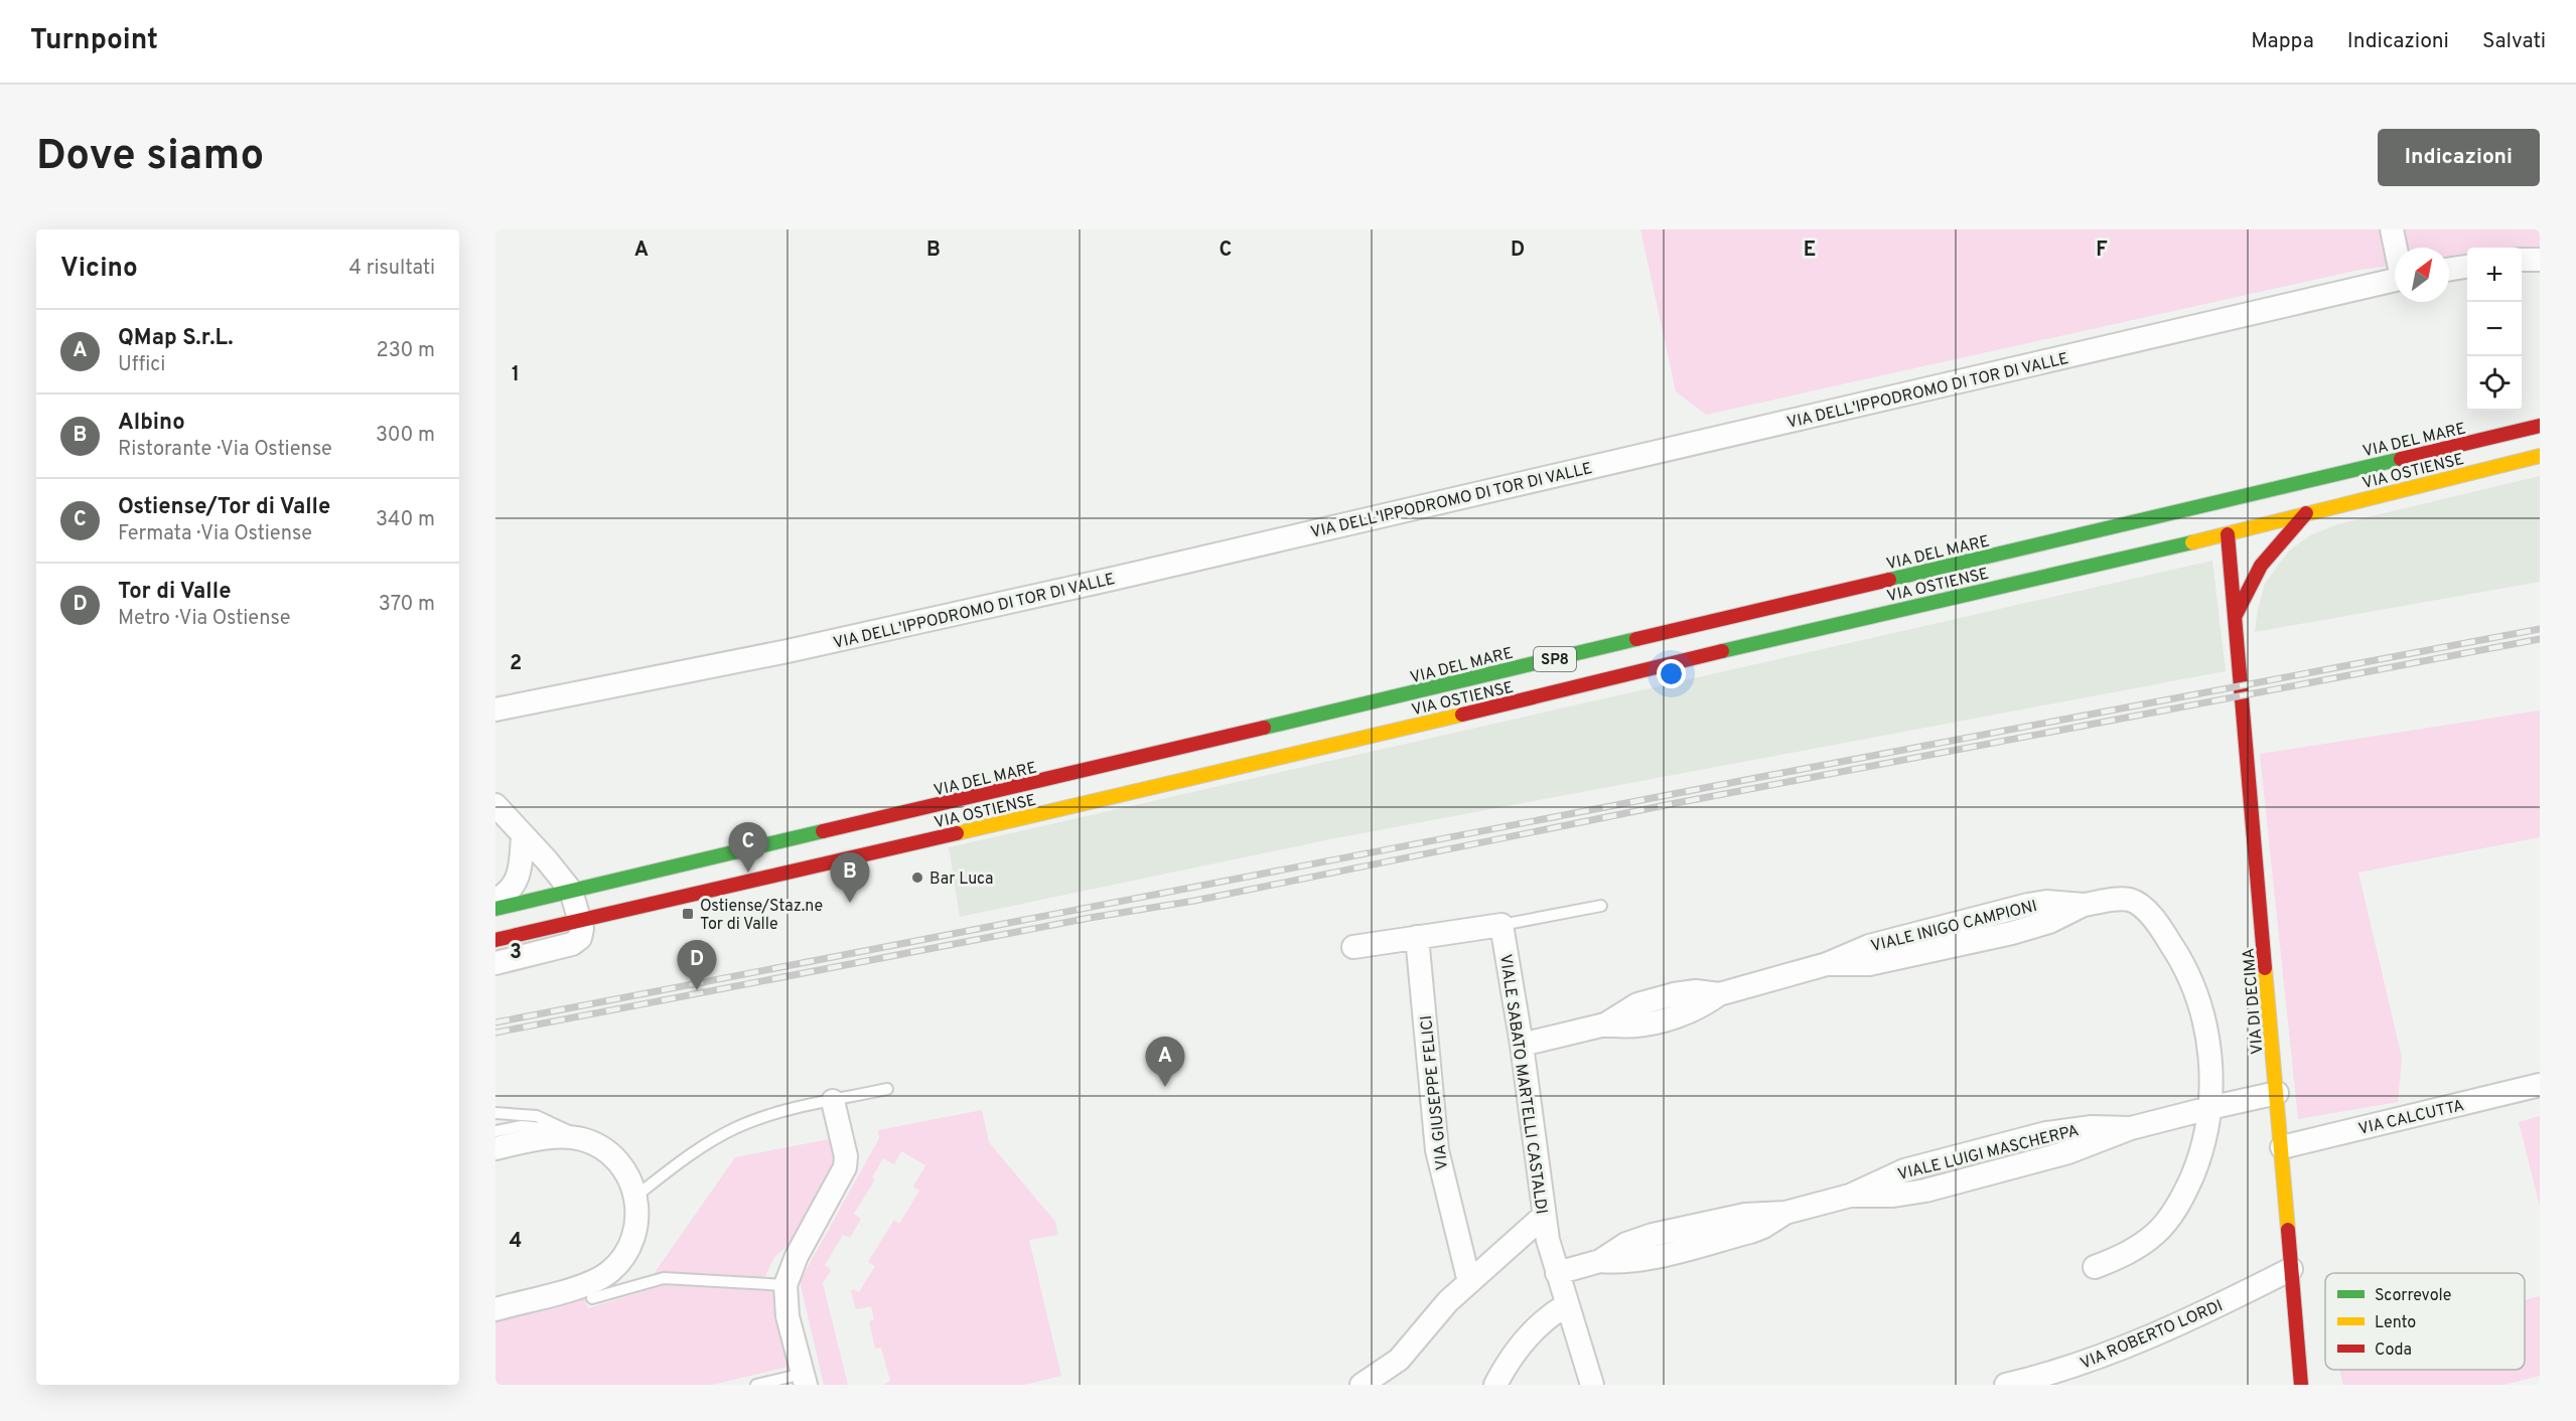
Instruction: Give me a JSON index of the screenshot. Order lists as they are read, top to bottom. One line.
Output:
{"streets":{"main road":["VIA DEL MARE","VIA OSTIENSE","SP8","VIA DI DECIMA"],"street":["VIA DELL'IPPODROMO DI TOR DI VALLE","VIALE INIGO CAMPIONI","VIALE SABATO MARTELLI CASTALDI","VIA GIUSEPPE FELICI","VIA CALCUTTA","VIALE LUIGI MASCHERPA","VIA ROBERTO LORDI"]},"crossings":[["VIA OSTIENSE","VIA DI DECIMA"],["VIALE INIGO CAMPIONI","VIALE SABATO MARTELLI CASTALDI"],["VIALE INIGO CAMPIONI","VIALE LUIGI MASCHERPA"],["VIA DI DECIMA","VIA CALCUTTA"],["VIA DI DECIMA","VIALE LUIGI MASCHERPA"],["VIA DI DECIMA","VIA ROBERTO LORDI"],["VIALE SABATO MARTELLI CASTALDI","VIALE LUIGI MASCHERPA"]],"places":{"other":["Bar Luca"],"transit":["Ostiense/Staz.ne Tor di Valle"]},"legend":["Scorrevole","Lento","Coda"],"north":"top right","page":{"header":"Turnpoint","nav":["Mappa","Indicazioni","Salvati"],"buttons":"Indicazioni","title":"Dove siamo","heading":["Vicino","4 risultati"],"map_buttons":["+","−"],"list":[{"mark":"A","name":"QMap S.r.L.","note":"Uffici","value":"230 m"},{"mark":"B","name":"Albino","note":"Ristorante · Via Ostiense","value":"300 m"},{"mark":"C","name":"Ostiense/Tor di Valle","note":"Fermata · Via Ostiense","value":"340 m"},{"mark":"D","name":"Tor di Valle","note":"Metro · Via Ostiense","value":"370 m"}],"pins":["C","B","D","A"]},"grid":{"columns":["A","B","C","D","E","F"],"rows":["1","2","3","4"]}}
